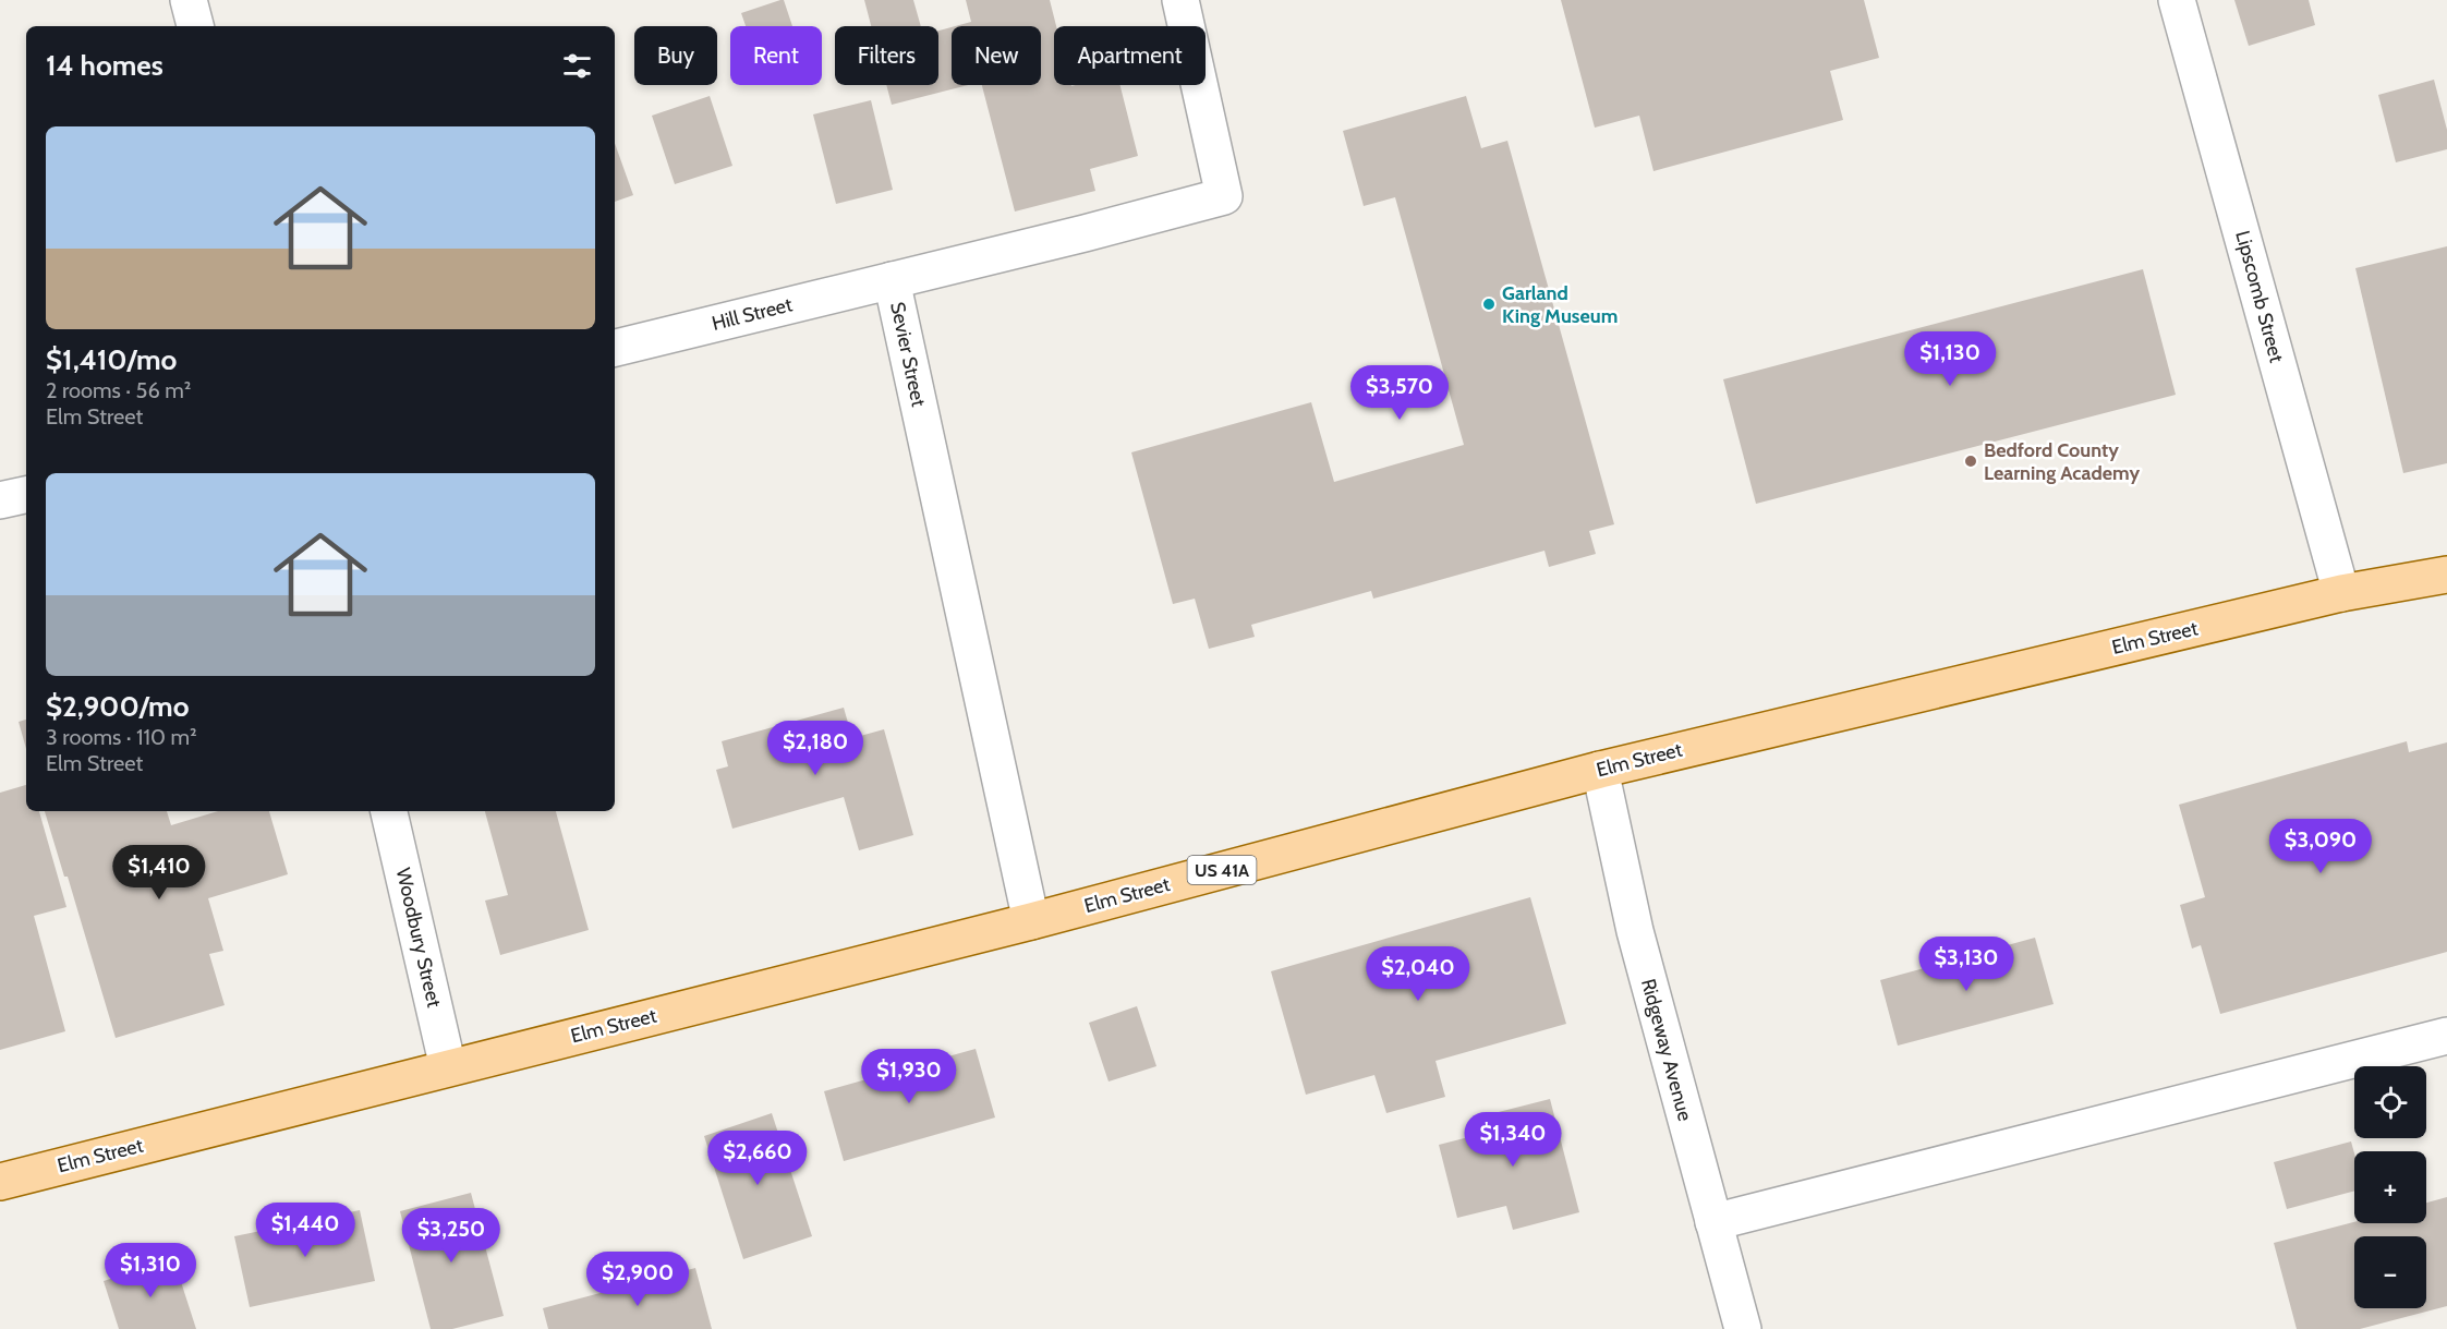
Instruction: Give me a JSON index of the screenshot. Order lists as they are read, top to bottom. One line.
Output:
{"streets":{"main road":["Elm Street","US 41A"],"street":["Lipscomb Street","Hill Street","Sevier Street","Woodbury Street","Ridgeway Avenue"]},"crossings":[["Lipscomb Street","Elm Street"],["Hill Street","Sevier Street"],["Sevier Street","Elm Street"],["Elm Street","Woodbury Street"],["Elm Street","Ridgeway Avenue"]],"places":["Garland King Museum","Bedford County Learning Academy"],"page":{"chip":["Buy","Rent","Filters","New","Apartment"],"heading":"14 homes","list":[{"name":"$1,410/mo","note":"2 rooms · 56 m² · Elm Street"},{"name":"$2,900/mo","note":"3 rooms · 110 m² · Elm Street"}],"price":["$1,130","$3,570","$2,180","$3,090","$1,410","$3,130","$2,040","$1,930","$1,340","$2,660","$1,440","$3,250","$1,310","$2,900"],"map_buttons":["+","−"]}}
